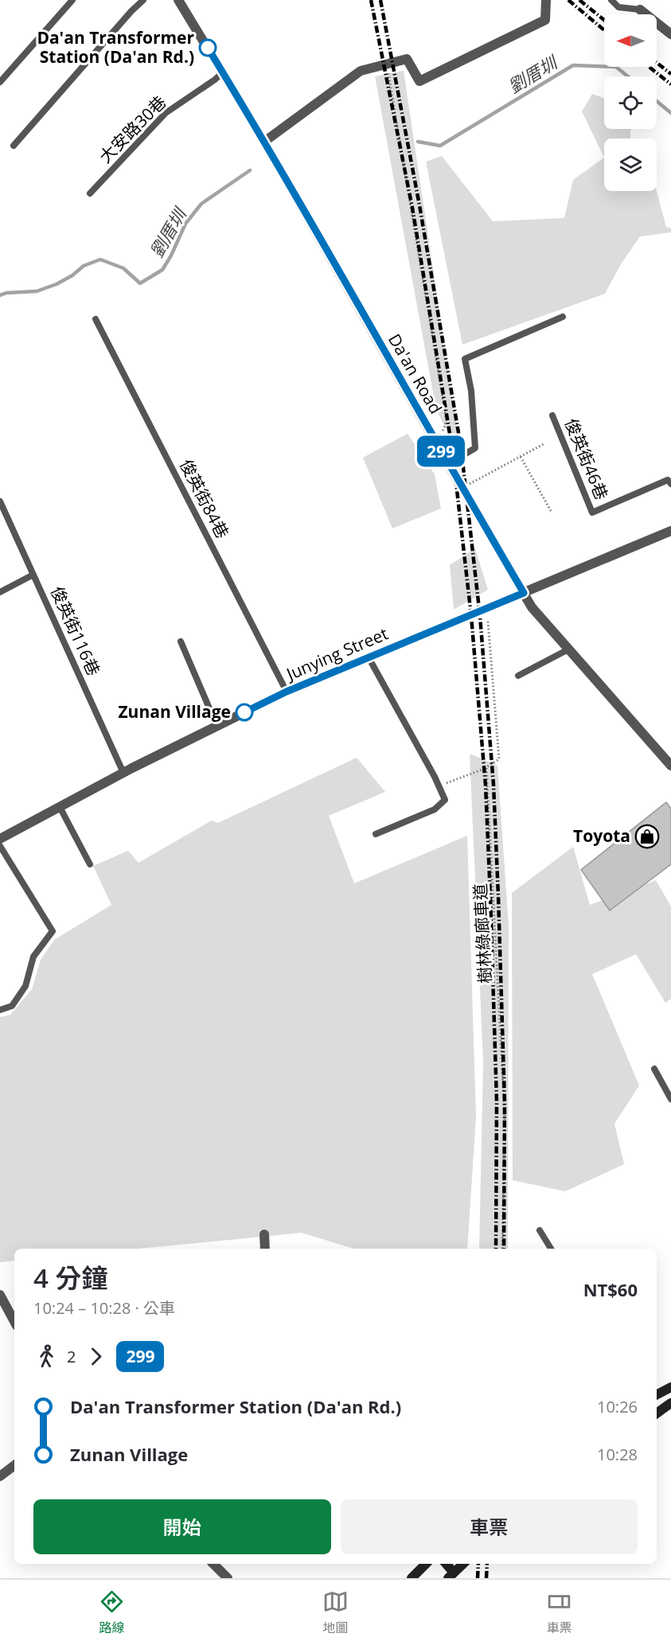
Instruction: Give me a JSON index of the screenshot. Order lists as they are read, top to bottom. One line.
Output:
{"streets":{"street":["Da'an Road","Junying Street"],"lane":["大安路30巷","俊英街46巷","俊英街84巷","俊英街116巷"],"path":["樹林綠廊車道"]},"crossings":[["大安路30巷","Da'an Road"],["Da'an Road","Junying Street"],["俊英街84巷","Junying Street"],["俊英街116巷","Junying Street"]],"water":["劉厝圳"],"places":{"other":["Da'an Transformer Station (Da'an Rd.)","Zunan Village"],"shop":["Toyota"]},"lines":["bus line 299"],"north":"left","page":{"on_map":"299","heading":["4 分鐘","10:24 – 10:28 · 公車","NT$60"],"legs":["2","299"],"list":[{"name":"Da'an Transformer Station (Da'an Rd.)","value":"10:26"},{"name":"Zunan Village","value":"10:28"}],"buttons":["開始","車票"],"tabs":["路線","地圖","車票"]}}
